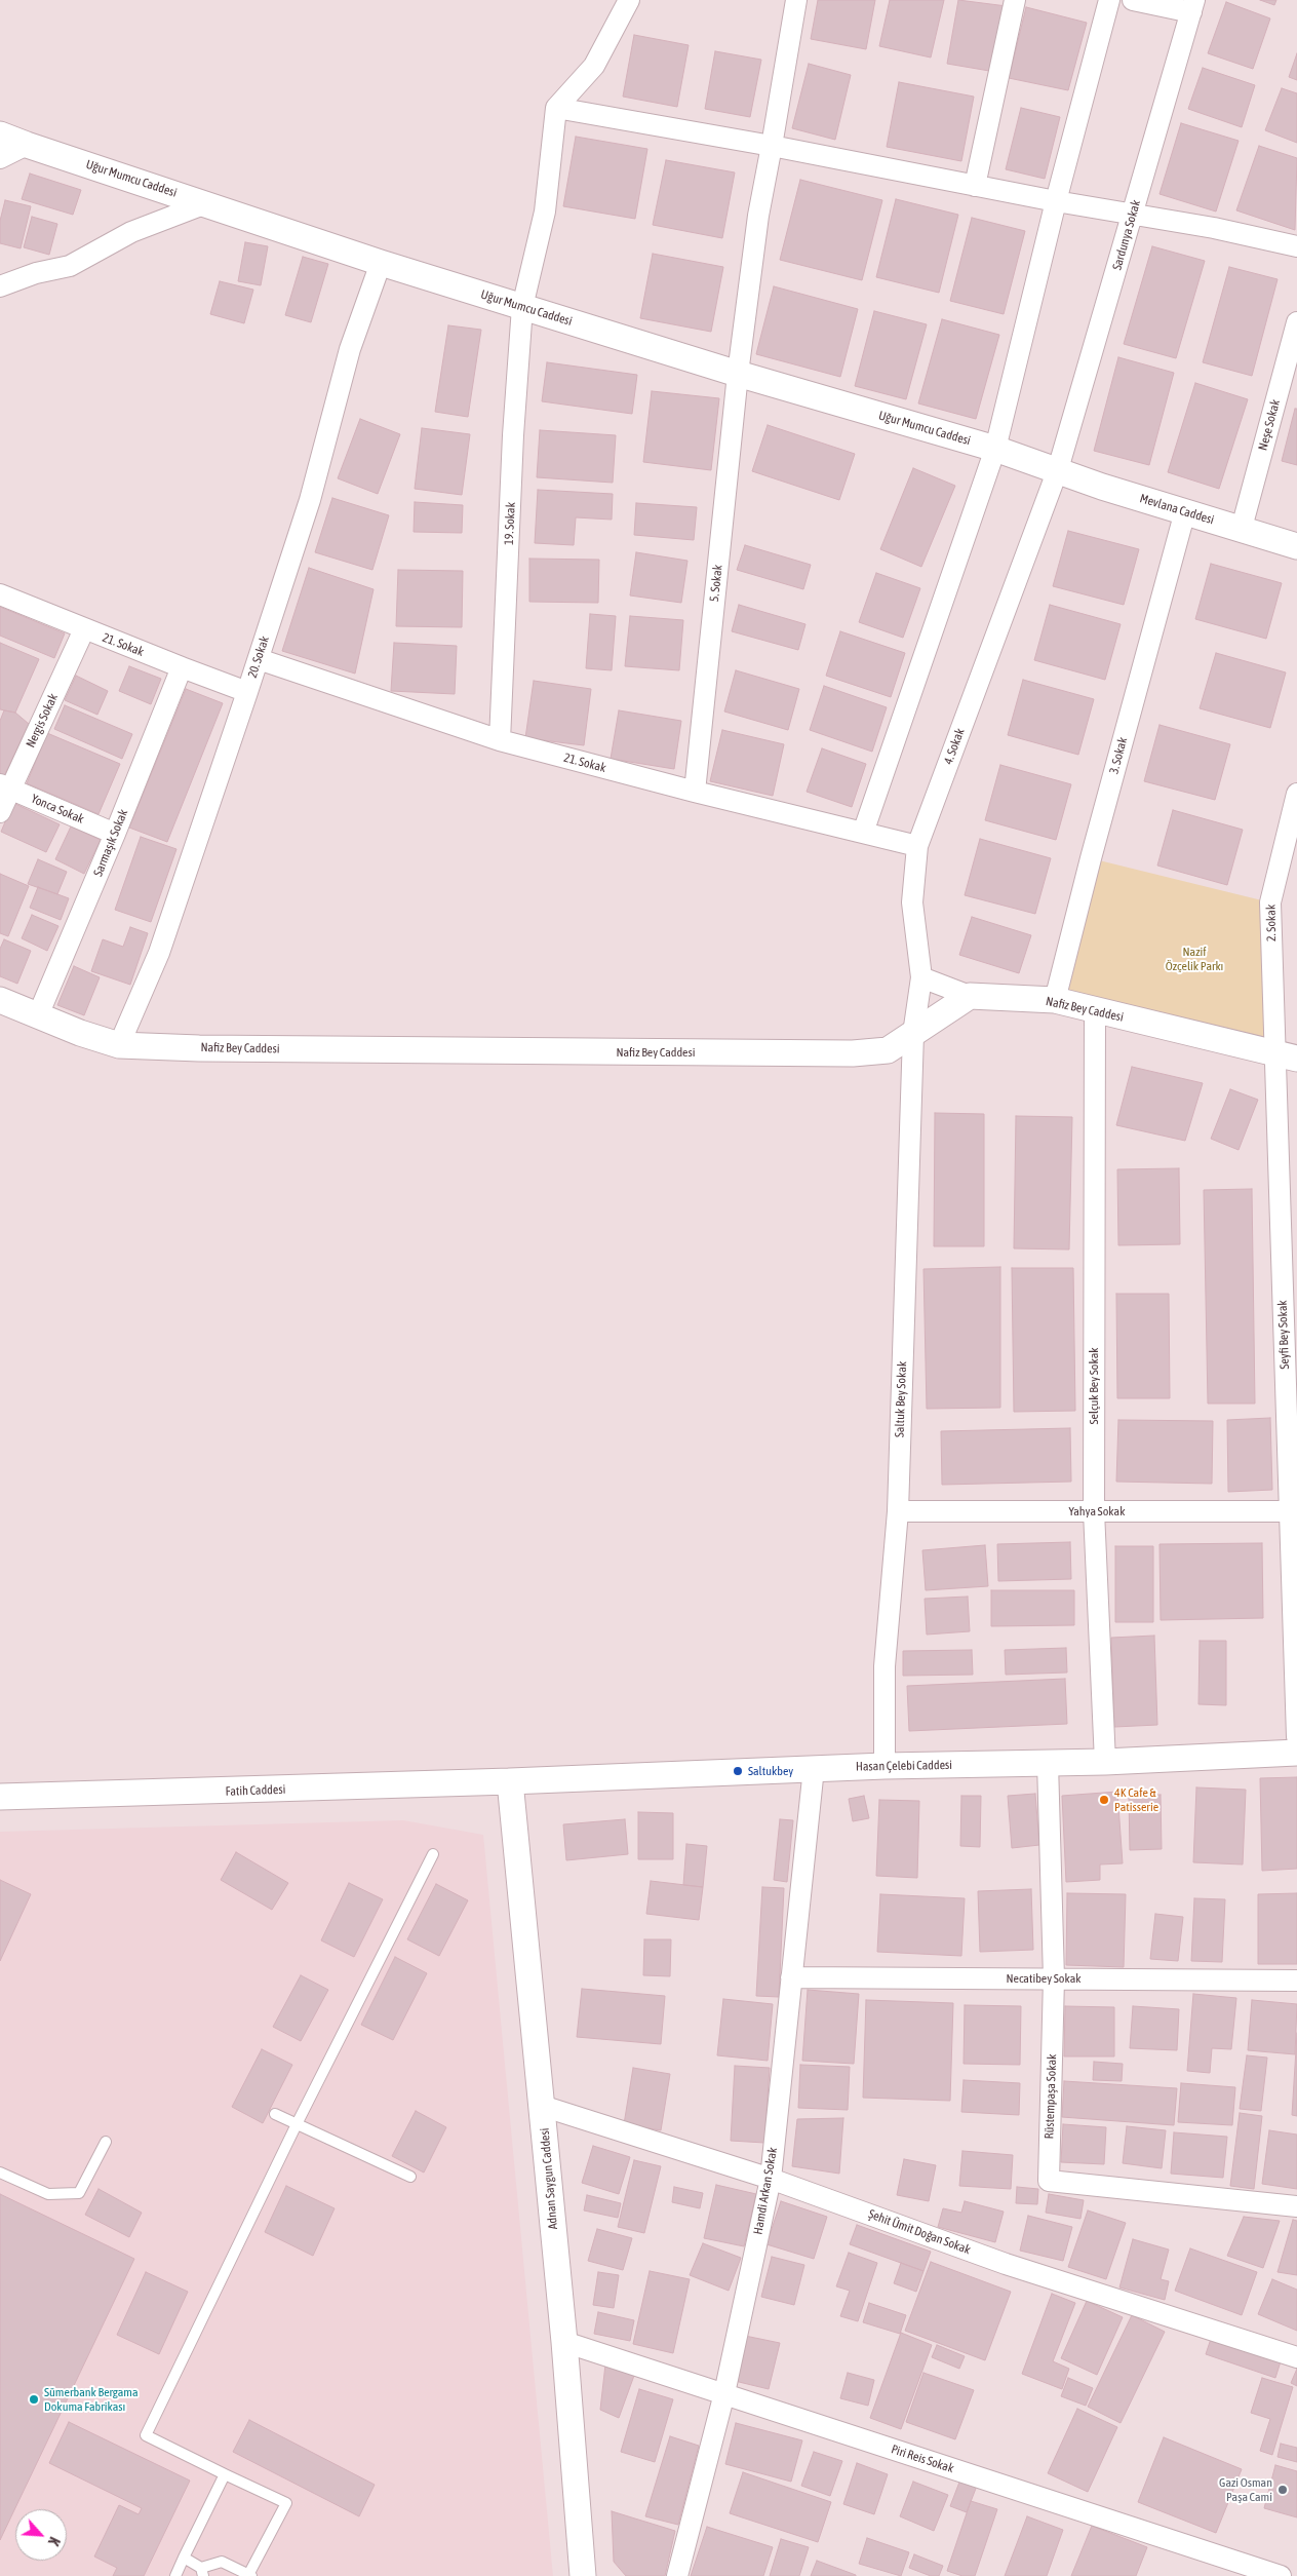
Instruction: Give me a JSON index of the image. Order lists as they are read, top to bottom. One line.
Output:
{"streets":{"street":["Uğur Mumcu Caddesi","Sardunya Sokak","Neşe Sokak","Mevlana Caddesi","19. Sokak","5. Sokak","21. Sokak","20. Sokak","Nergis Sokak","4. Sokak","3. Sokak","Yonca Sokak","Sarmaşık Sokak","2. Sokak","Nafiz Bey Caddesi","Seyfi Bey Sokak","Selçuk Bey Sokak","Saltuk Bey Sokak","Yahya Sokak","Hasan Çelebi Caddesi","Fatih Caddesi","Necatibey Sokak","Rüstempaşa Sokak","Adnan Saygun Caddesi","Hamdi Arkan Sokak","Şehit Ümit Doğan Sokak","Piri Reis Sokak"]},"crossings":[["Uğur Mumcu Caddesi","Sardunya Sokak"],["Uğur Mumcu Caddesi","Mevlana Caddesi"],["Uğur Mumcu Caddesi","19. Sokak"],["Uğur Mumcu Caddesi","5. Sokak"],["Uğur Mumcu Caddesi","20. Sokak"],["Uğur Mumcu Caddesi","4. Sokak"],["Sardunya Sokak","Mevlana Caddesi"],["Sardunya Sokak","4. Sokak"],["Neşe Sokak","Mevlana Caddesi"],["Mevlana Caddesi","4. Sokak"],["Mevlana Caddesi","3. Sokak"],["19. Sokak","21. Sokak"],["5. Sokak","21. Sokak"],["21. Sokak","20. Sokak"],["21. Sokak","Nergis Sokak"],["21. Sokak","4. Sokak"],["21. Sokak","Sarmaşık Sokak"],["20. Sokak","Nafiz Bey Caddesi"],["Nergis Sokak","Yonca Sokak"],["4. Sokak","Nafiz Bey Caddesi"],["4. Sokak","Saltuk Bey Sokak"],["3. Sokak","Nafiz Bey Caddesi"],["Yonca Sokak","Sarmaşık Sokak"],["Sarmaşık Sokak","Nafiz Bey Caddesi"],["2. Sokak","Nafiz Bey Caddesi"],["2. Sokak","Seyfi Bey Sokak"],["Nafiz Bey Caddesi","Seyfi Bey Sokak"],["Nafiz Bey Caddesi","Selçuk Bey Sokak"],["Nafiz Bey Caddesi","Saltuk Bey Sokak"],["Seyfi Bey Sokak","Yahya Sokak"],["Selçuk Bey Sokak","Yahya Sokak"],["Selçuk Bey Sokak","Hasan Çelebi Caddesi"],["Saltuk Bey Sokak","Yahya Sokak"],["Saltuk Bey Sokak","Hasan Çelebi Caddesi"],["Hasan Çelebi Caddesi","Fatih Caddesi"],["Hasan Çelebi Caddesi","Rüstempaşa Sokak"],["Hasan Çelebi Caddesi","Adnan Saygun Caddesi"],["Hasan Çelebi Caddesi","Hamdi Arkan Sokak"],["Fatih Caddesi","Adnan Saygun Caddesi"],["Necatibey Sokak","Rüstempaşa Sokak"],["Necatibey Sokak","Hamdi Arkan Sokak"],["Adnan Saygun Caddesi","Şehit Ümit Doğan Sokak"],["Adnan Saygun Caddesi","Piri Reis Sokak"],["Hamdi Arkan Sokak","Şehit Ümit Doğan Sokak"],["Hamdi Arkan Sokak","Piri Reis Sokak"]],"parks":["Nazif Özçelik Parkı"],"places":["Saltukbey","4K Cafe & Patisserie","Sümerbank Bergama Dokuma Fabrikası","Gazi Osman Paşa Cami"],"north":"bottom right"}
